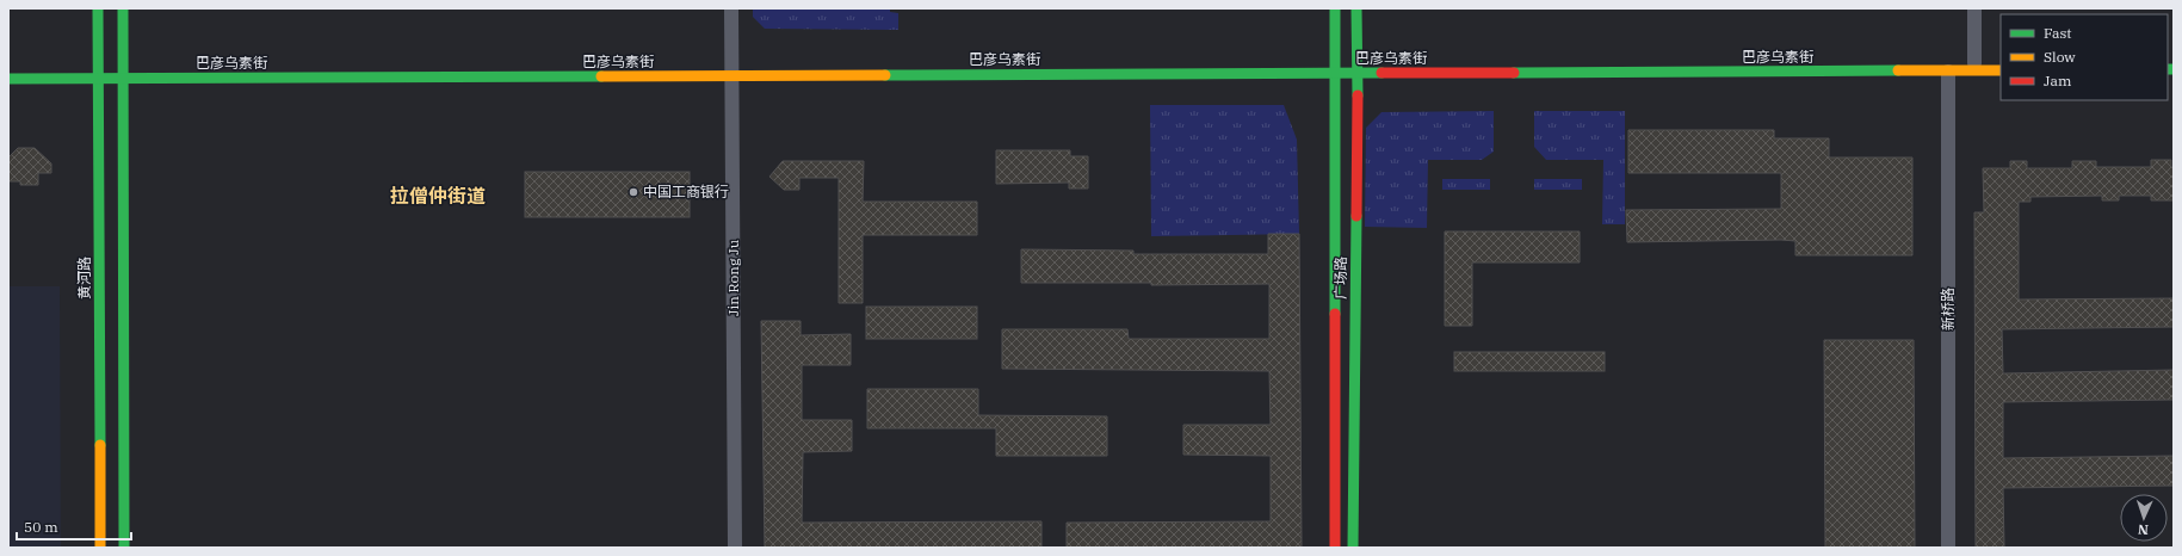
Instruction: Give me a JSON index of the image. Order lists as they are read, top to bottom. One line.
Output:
{"streets":{"street":["巴彦乌素街","黄河路","Jin Rong Ju","广场路","新桥路"]},"crossings":[["巴彦乌素街","黄河路"],["巴彦乌素街","Jin Rong Ju"],["巴彦乌素街","广场路"],["巴彦乌素街","新桥路"]],"districts":["拉僧仲街道"],"places":["中国工商银行"],"legend":["Fast","Slow","Jam"],"scale_bar":"50 m","north":"bottom"}
